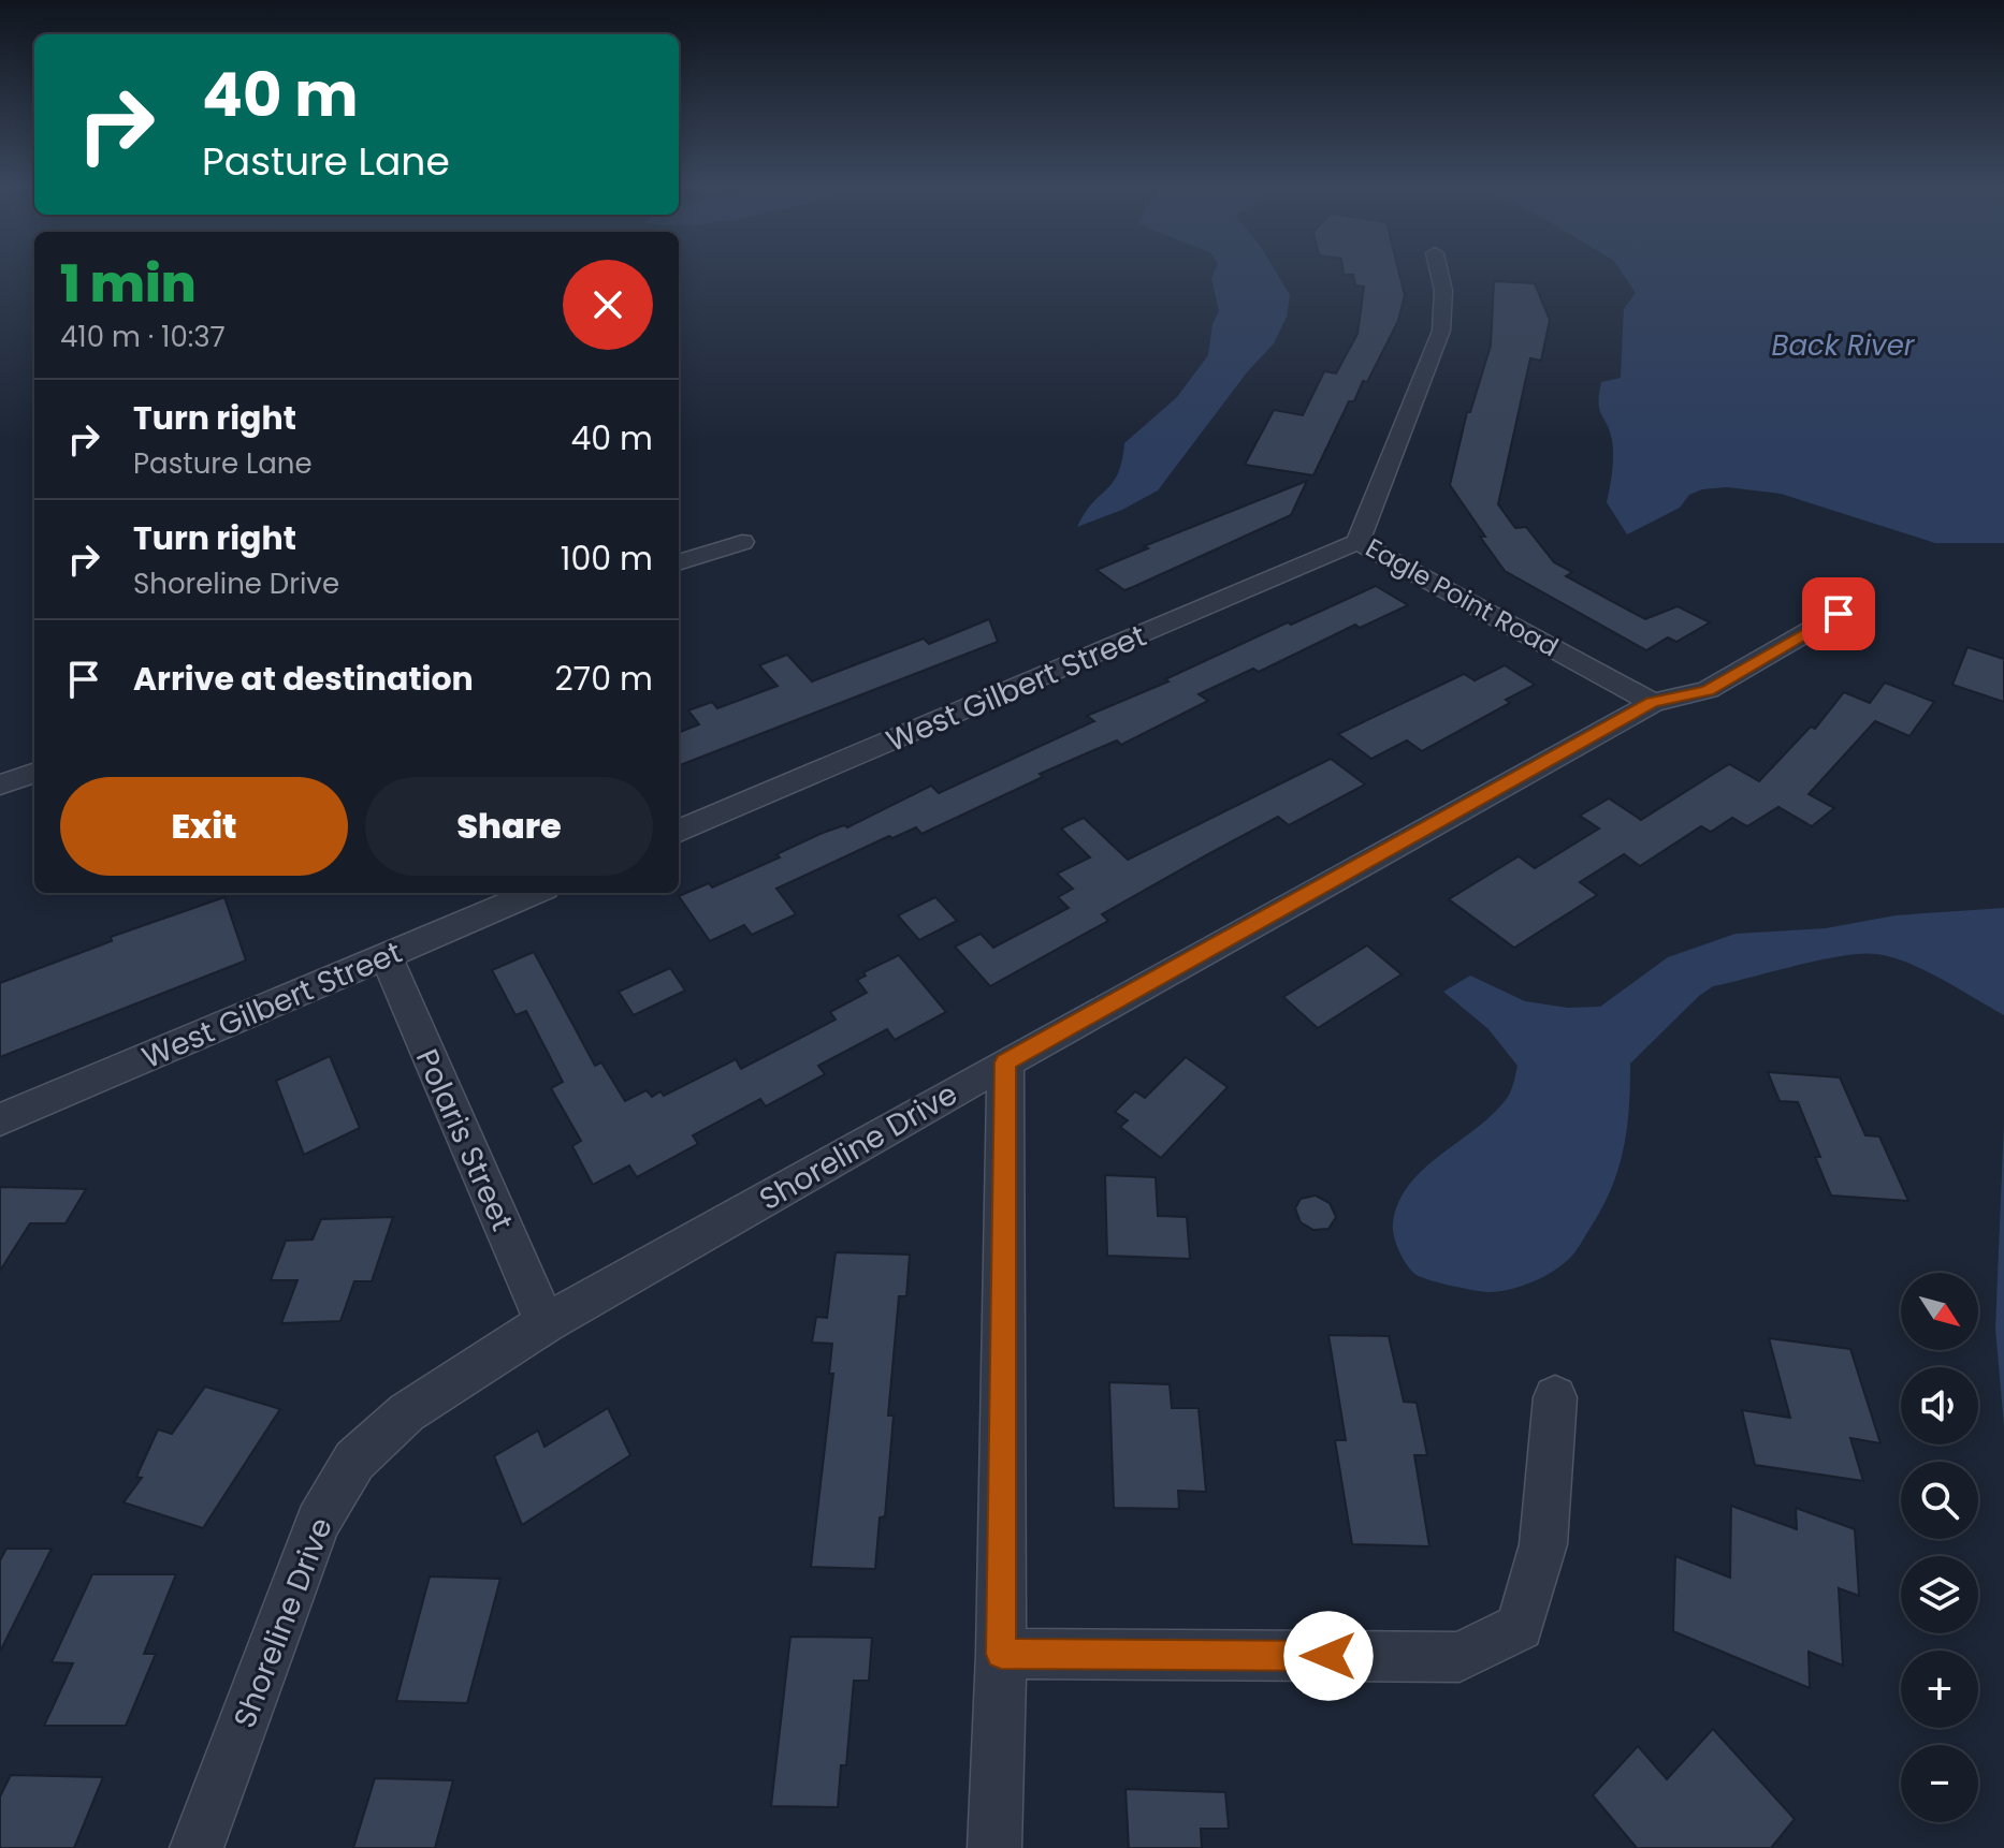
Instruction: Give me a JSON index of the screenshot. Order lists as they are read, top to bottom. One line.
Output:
{"streets":{"street":["Eagle Point Road","West Gilbert Street","Polaris Street","Shoreline Drive"]},"crossings":[["Eagle Point Road","West Gilbert Street"],["Eagle Point Road","Shoreline Drive"],["West Gilbert Street","Polaris Street"],["Polaris Street","Shoreline Drive"]],"water":["Back River"],"north":"bottom right","page":{"turn":["40 m","Pasture Lane"],"heading":["1 min","410 m · 10:37"],"list":[{"name":"Turn right","note":"Pasture Lane","value":"40 m"},{"name":"Turn right","note":"Shoreline Drive","value":"100 m"},{"name":"Arrive at destination","value":"270 m"}],"buttons":["Exit","Share"],"map_buttons":["+","−"]}}
